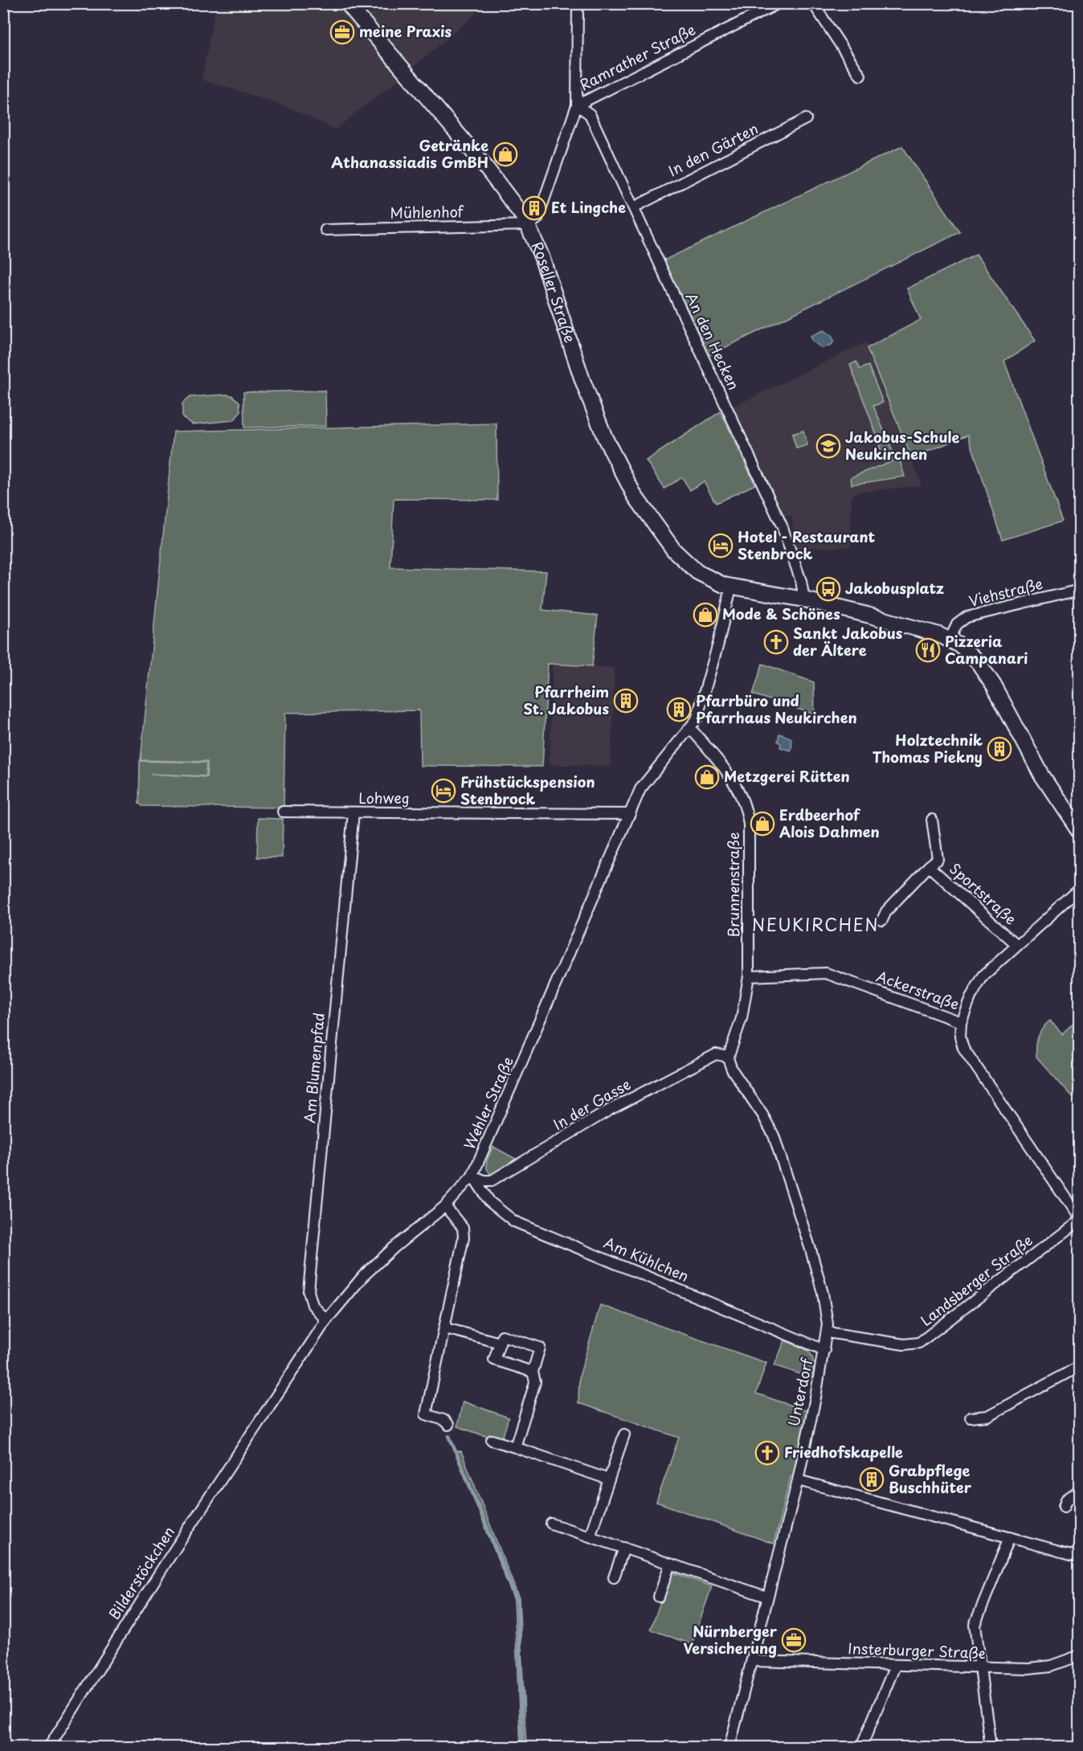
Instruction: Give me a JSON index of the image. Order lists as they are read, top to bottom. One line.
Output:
{"streets":{"street":["Ramrather Straße","In den Gärten","Mühlenhof","Roseller Straße","An den Hecken","Viehstraße","Lohweg","Brunnenstraße","Sportstraße","Ackerstraße","Am Blumenpfad","Wehler Straße","In der Gasse","Am Kühlchen","Landsberger Straße","Unterdorf","Bilderstöckchen","Insterburger Straße"]},"crossings":[["Ramrather Straße","Mühlenhof"],["Ramrather Straße","Roseller Straße"],["Ramrather Straße","An den Hecken"],["In den Gärten","An den Hecken"],["Mühlenhof","Roseller Straße"],["Lohweg","Am Blumenpfad"],["Lohweg","Wehler Straße"],["Brunnenstraße","Ackerstraße"],["Brunnenstraße","Wehler Straße"],["Brunnenstraße","In der Gasse"],["Brunnenstraße","Unterdorf"],["Sportstraße","Ackerstraße"],["Ackerstraße","Landsberger Straße"],["Am Blumenpfad","Wehler Straße"],["Wehler Straße","In der Gasse"],["Wehler Straße","Am Kühlchen"],["Wehler Straße","Bilderstöckchen"],["In der Gasse","Am Kühlchen"],["In der Gasse","Unterdorf"],["Am Kühlchen","Unterdorf"],["Landsberger Straße","Unterdorf"],["Unterdorf","Insterburger Straße"]],"districts":["NEUKIRCHEN"],"places":{"office":["meine Praxis","Nürnberger Versicherung"],"shop":["Getränke Athanassiadis GmBH","Mode & Schönes","Metzgerei Rütten","Erdbeerhof Alois Dahmen"],"building":["Et Lingche","Pfarrheim St. Jakobus","Pfarrbüro und Pfarrhaus Neukirchen","Holztechnik Thomas Piekny","Grabpflege Buschhüter"],"school or university":["Jakobus-Schule Neukirchen"],"hotel":["Hotel - Restaurant Stenbrock","Frühstückspension Stenbrock"],"bus stop":["Jakobusplatz"],"church":["Sankt Jakobus der Ältere","Friedhofskapelle"],"restaurant":["Pizzeria Campanari"]}}
